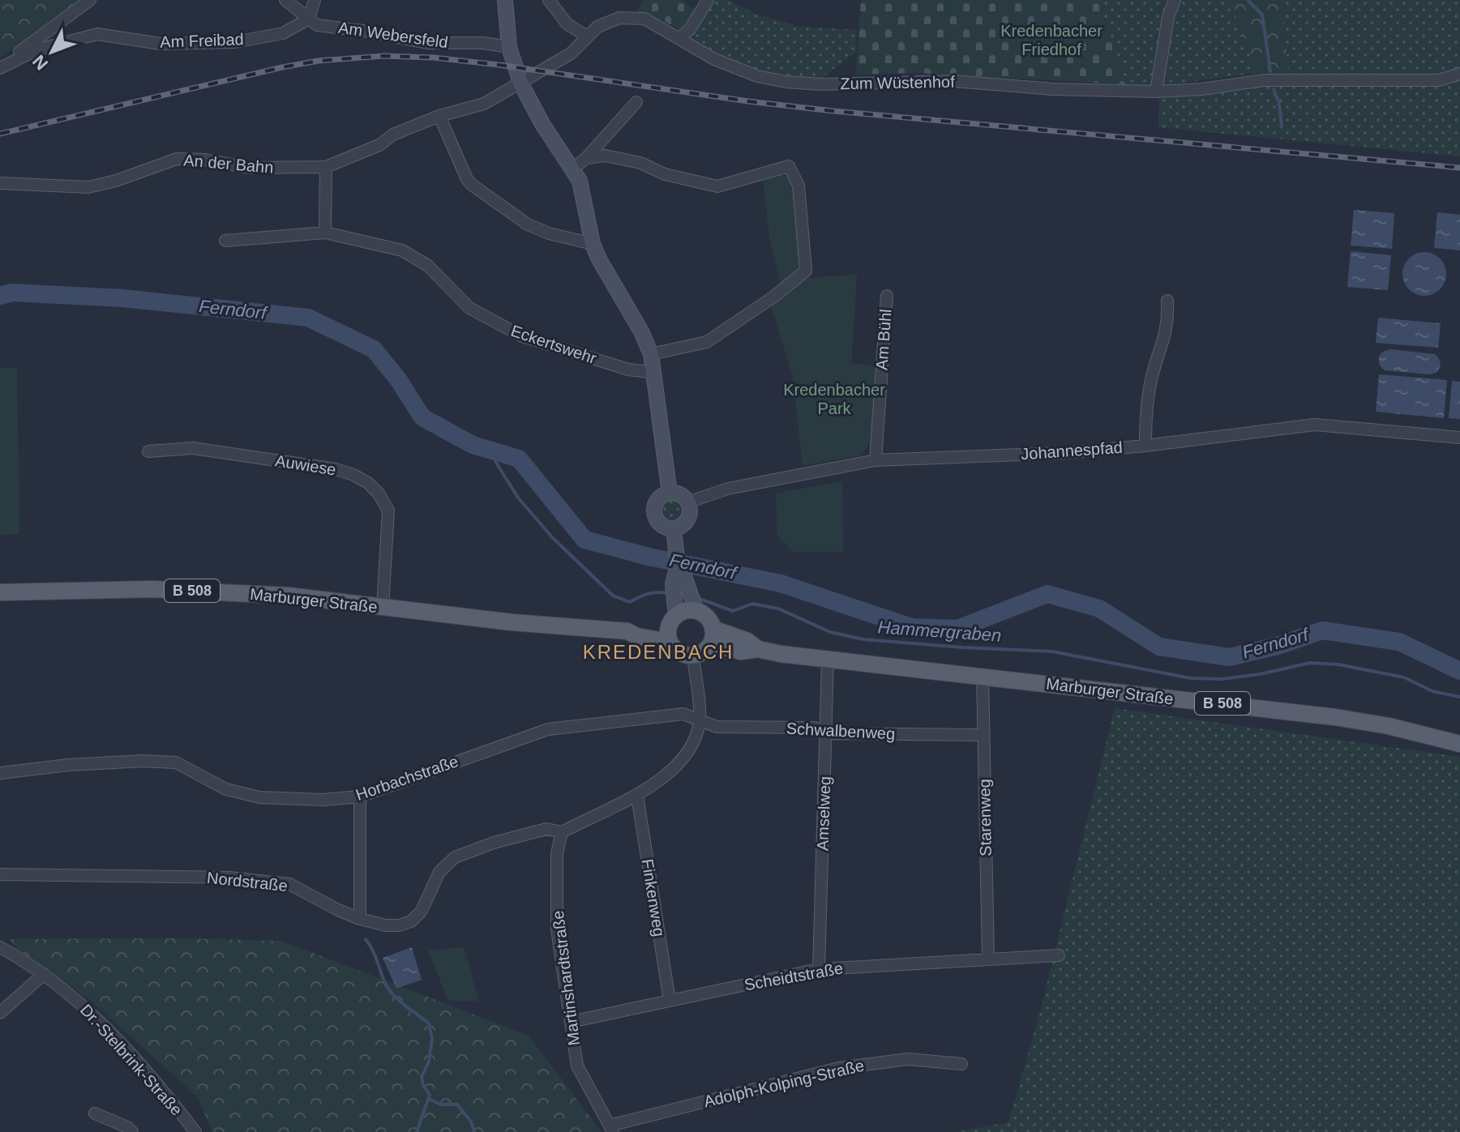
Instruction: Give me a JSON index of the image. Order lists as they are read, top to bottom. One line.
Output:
{"streets":{"main road":["B 508","Marburger Straße"],"street":["Am Webersfeld","Am Freibad","Zum Wüstenhof","An der Bahn","Am Bühl","Eckertswehr","Johannespfad","Auwiese","Schwalbenweg","Horbachstraße","Amselweg","Starenweg","Nordstraße","Finkenweg","Scheidtstraße","Martinshardtstraße","Dr.-Stelbrink-Straße","Adolph-Kolping-Straße"]},"crossings":[["Am Webersfeld","Am Freibad"],["Zum Wüstenhof","An der Bahn"],["Am Bühl","Johannespfad"],["Auwiese","Marburger Straße"],["B 508","Marburger Straße"],["Marburger Straße","Amselweg"],["Marburger Straße","Starenweg"],["Schwalbenweg","Horbachstraße"],["Schwalbenweg","Amselweg"],["Schwalbenweg","Starenweg"],["Amselweg","Scheidtstraße"],["Starenweg","Scheidtstraße"],["Nordstraße","Martinshardtstraße"],["Finkenweg","Scheidtstraße"],["Scheidtstraße","Martinshardtstraße"],["Martinshardtstraße","Adolph-Kolping-Straße"]],"districts":["KREDENBACH"],"water":["Ferndorf","Hammergraben"],"parks":["Kredenbacher Friedhof","Kredenbacher Park"],"north":"bottom left"}
